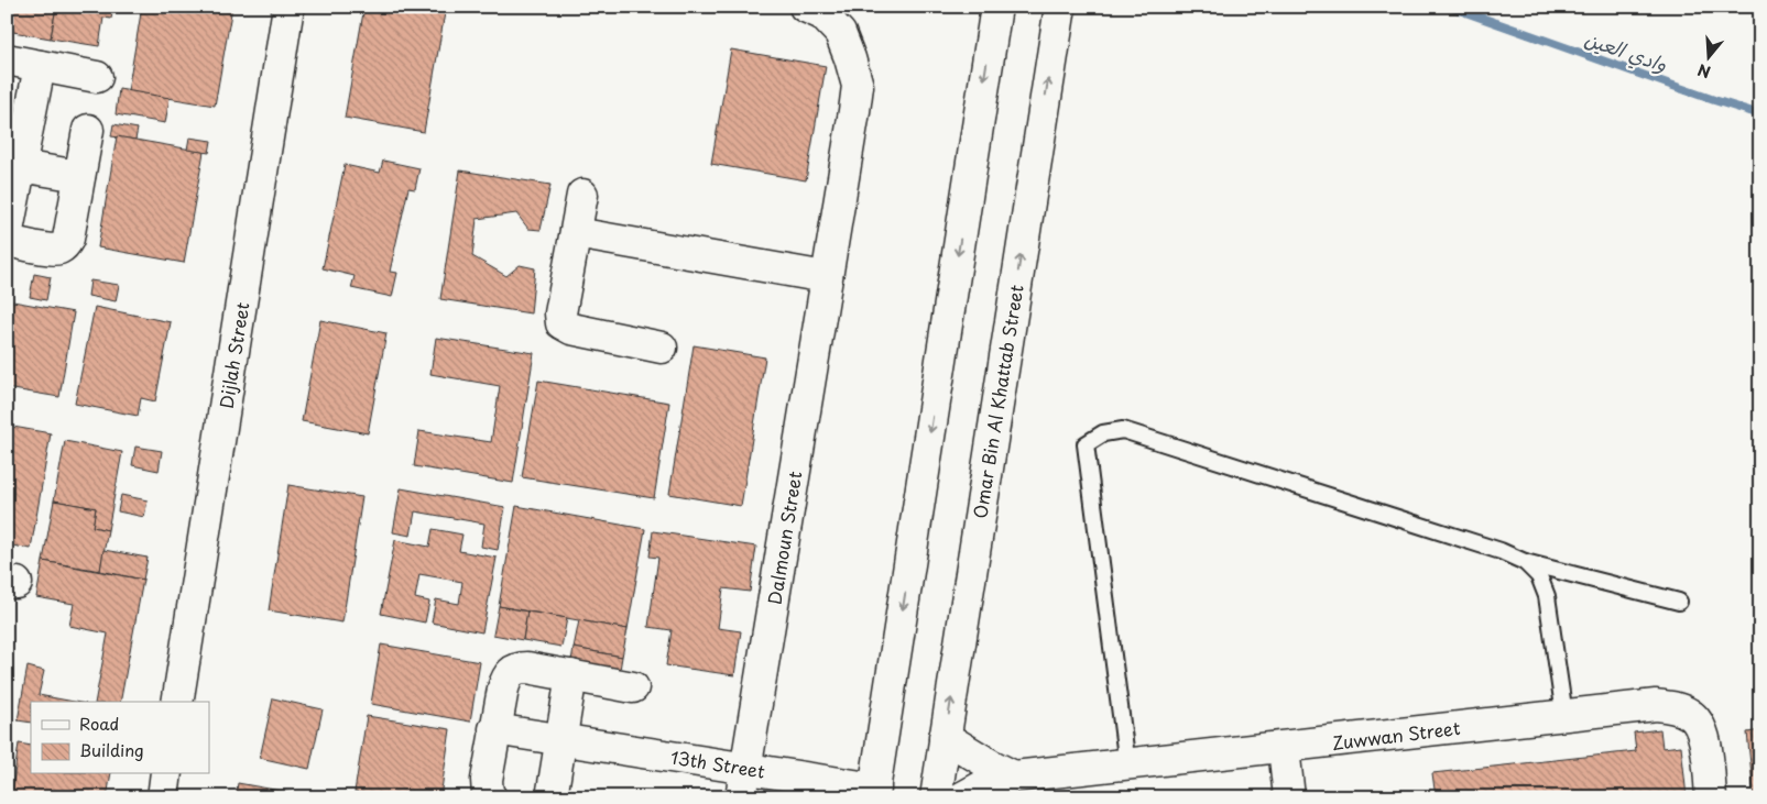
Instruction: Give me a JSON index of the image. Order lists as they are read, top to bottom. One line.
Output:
{"streets":{"street":["Dijlah Street","Omar Bin Al Khattab Street","Dalmoun Street","Zuwwan Street","13th Street"]},"crossings":[["Dalmoun Street","13th Street"]],"water":["وادي العين"],"legend":["Road","Building"],"north":"bottom"}
